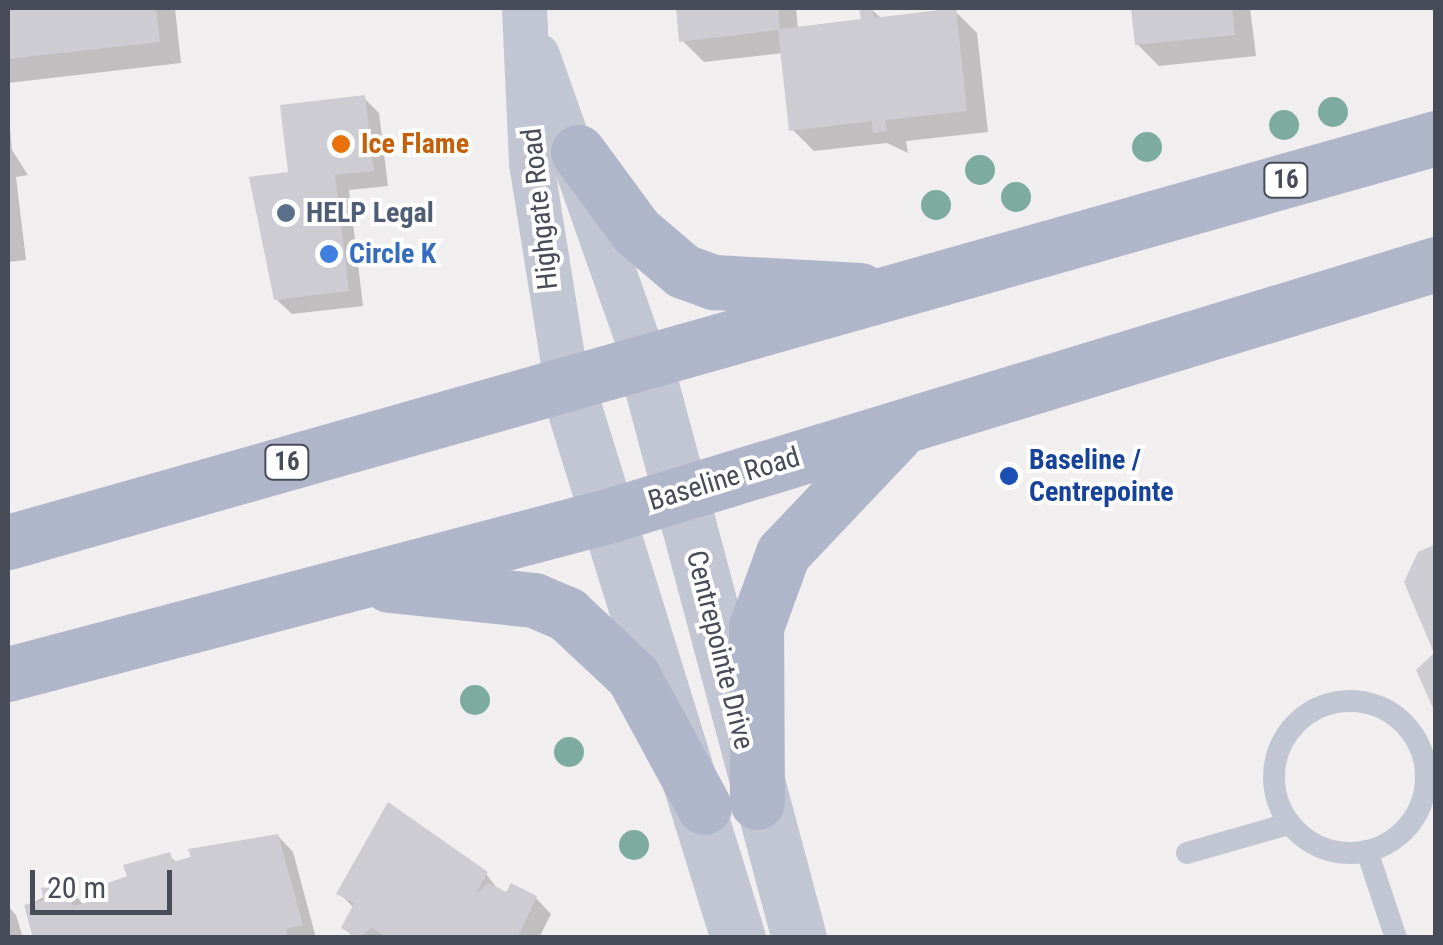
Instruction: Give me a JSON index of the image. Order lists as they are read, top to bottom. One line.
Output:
{"streets":{"main road":["16","Baseline Road"],"street":["Highgate Road","Centrepointe Drive"]},"crossings":[["16","Highgate Road"],["16","Centrepointe Drive"],["Highgate Road","Centrepointe Drive"],["Baseline Road","Centrepointe Drive"]],"places":["Ice Flame","HELP Legal","Circle K","Baseline / Centrepointe"],"scale_bar":"20 m"}
